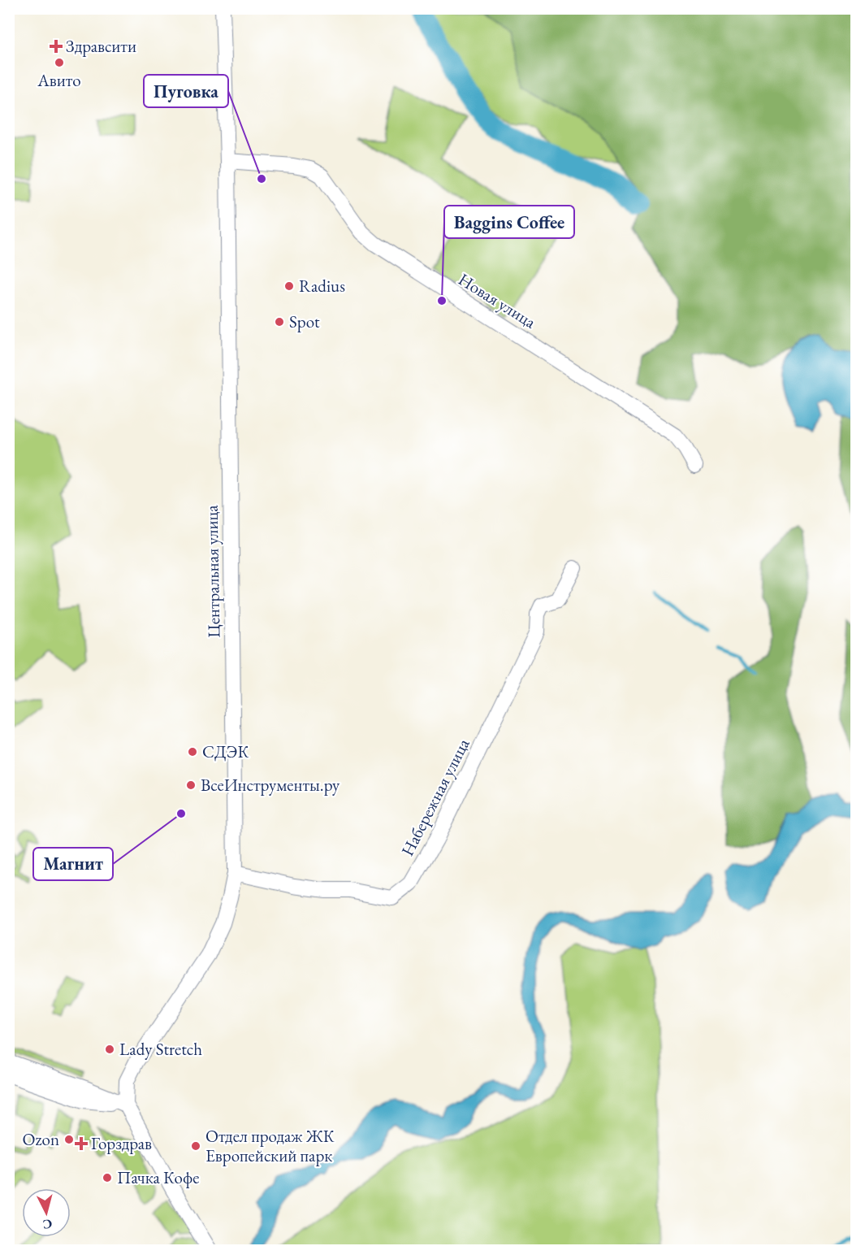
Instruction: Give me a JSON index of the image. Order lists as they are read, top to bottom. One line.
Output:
{"streets":{"street":["Новая улица","Центральная улица","Набережная улица"]},"crossings":[["Новая улица","Центральная улица"],["Центральная улица","Набережная улица"]],"places":{"health":["Здравсити","Горздрав"],"other":["Авито","Пуговка","Radius","Baggins Coffee","Spot","СДЭК","ВсеИнструменты.ру","Магнит","Lady Stretch","Ozon","Отдел продаж ЖК Европейский парк","Пачка Кофе"]},"north":"bottom"}
